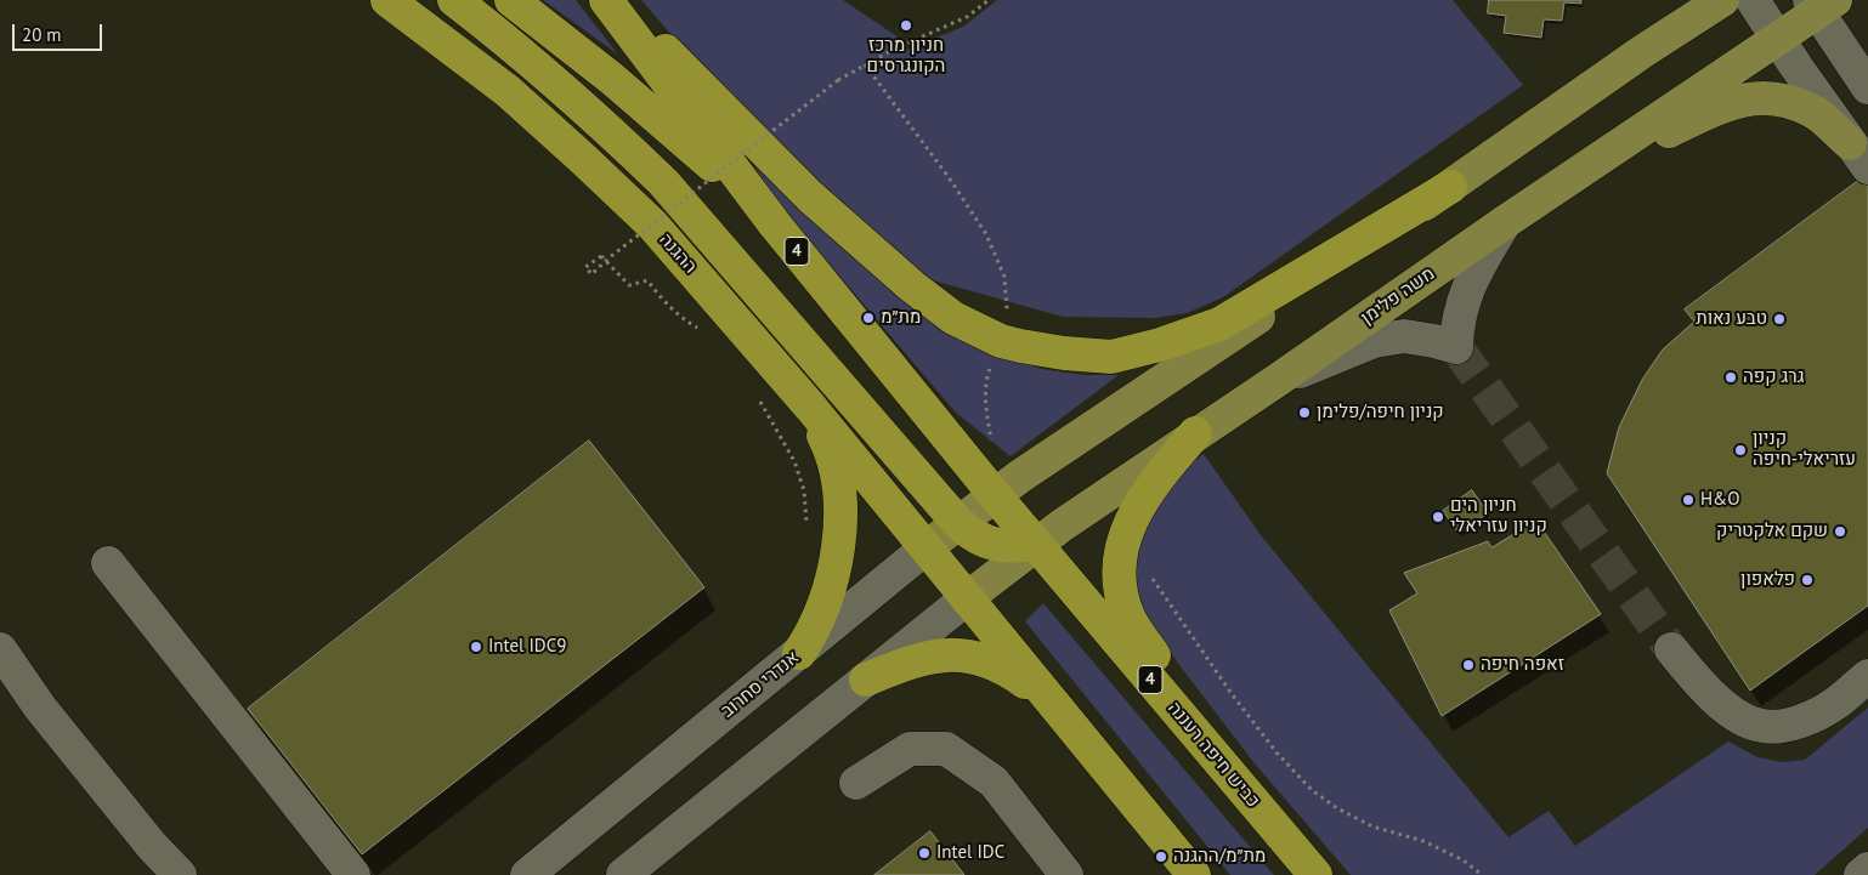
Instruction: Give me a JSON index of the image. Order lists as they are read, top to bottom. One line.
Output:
{"streets":{"highway":["4","ההגנה","כביש חיפה רעננה"],"main road":["משה פלימן","אנדרי סחרוב"]},"crossings":[["4","אנדרי סחרוב"],["4","כביש חיפה רעננה"],["ההגנה","אנדרי סחרוב"],["משה פלימן","כביש חיפה רעננה"],["אנדרי סחרוב","כביש חיפה רעננה"]],"places":["חניון מרכז הקונגרסים","מת״מ","טבע נאות","גרג קפה","קניון חיפה/פלימן","קניון עזריאלי-חיפה","H&O","חניון הים קניון עזריאלי","שקם אלקטריק","פלאפון","Intel IDC9","זאפה חיפה","Intel IDC","מת״מ/ההגנה"],"scale_bar":"20 m"}
